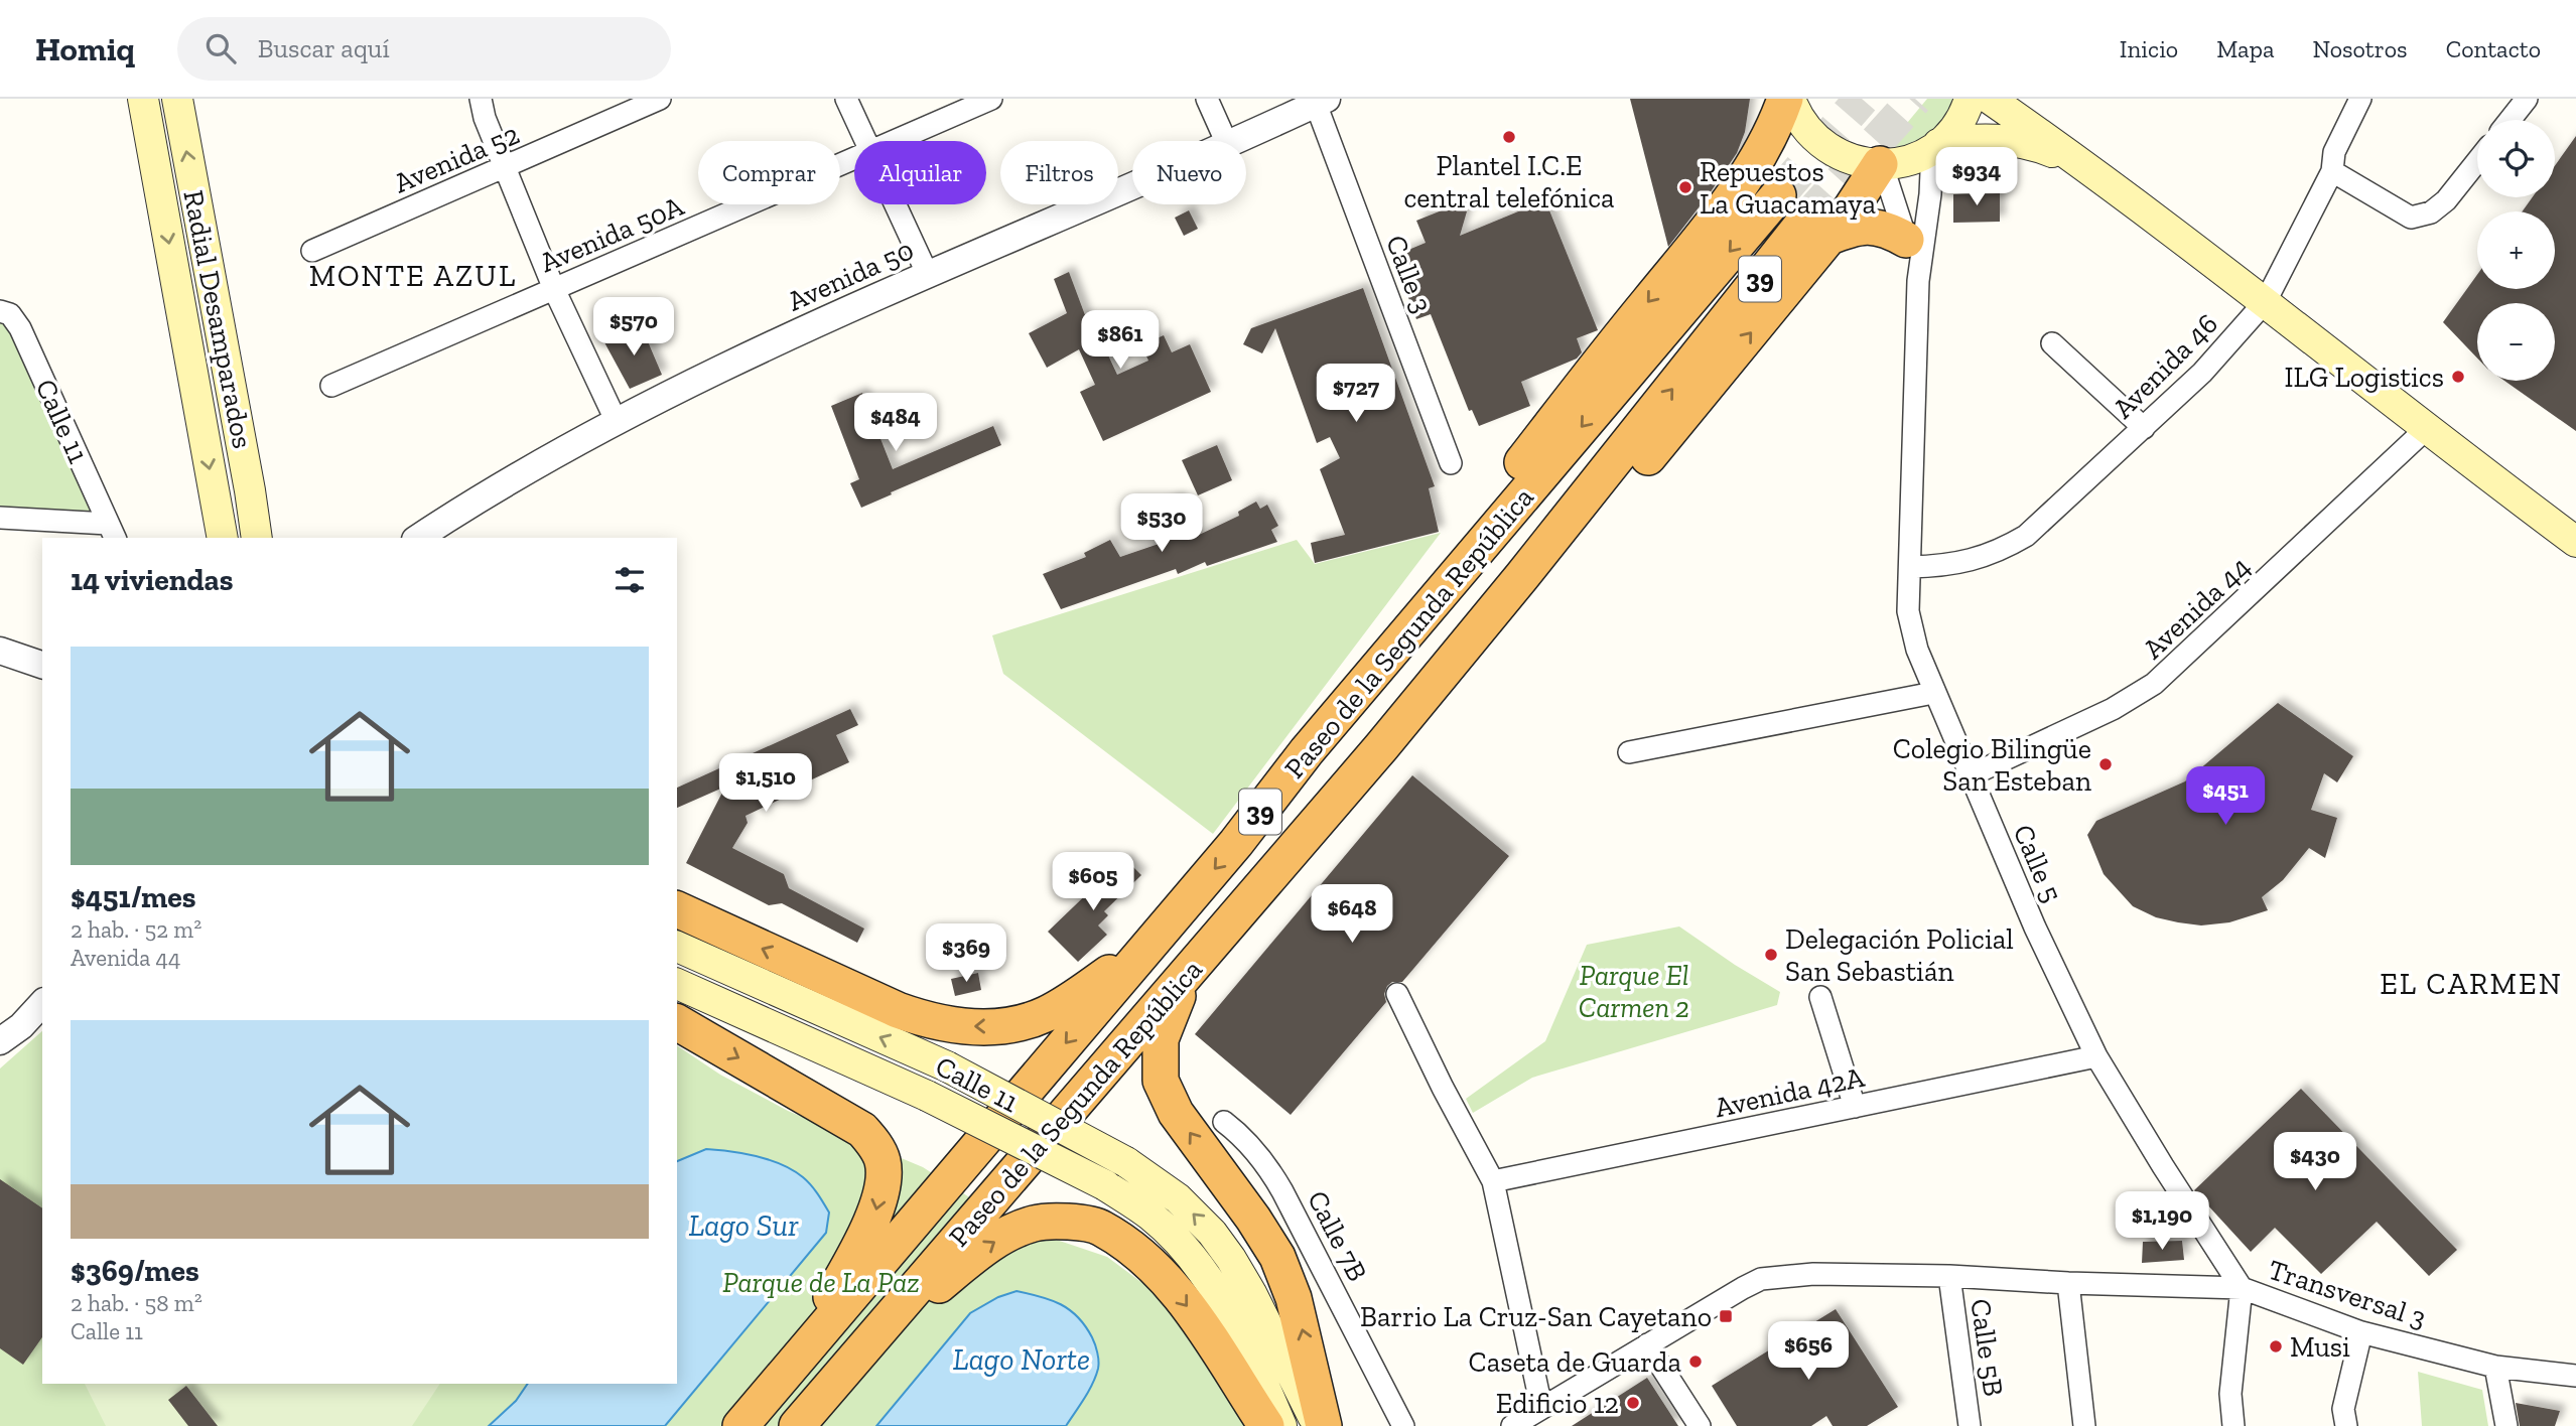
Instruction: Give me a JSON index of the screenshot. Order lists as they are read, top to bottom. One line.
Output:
{"streets":{"highway":["39","Paseo de la Segunda República"],"main road":["Radial Desamparados","Calle 11"],"street":["Avenida 52","Avenida 50A","Calle 3","Avenida 50","Avenida 46","Avenida 44","Calle 5","Avenida 42A","Calle 7B","Transversal 3","Calle 5B"]},"crossings":[["Calle 3","Avenida 50"],["Avenida 46","Calle 5"],["Avenida 44","Calle 5"],["Paseo de la Segunda República","Calle 5"],["Calle 5","Avenida 42A"],["Calle 5","Transversal 3"],["Transversal 3","Calle 5B"]],"one_way":["Calle 11"],"districts":["MONTE AZUL","EL CARMEN"],"water":["Lago Sur","Lago Norte"],"parks":["Parque El Carmen 2","Parque de La Paz"],"places":{"other":["Plantel I.C.E central telefónica","Repuestos La Guacamaya","ILG Logistics","Colegio Bilingüe San Esteban","Delegación Policial San Sebastián","Musi","Caseta de Guarda","Edificio 12"],"transit":["Barrio La Cruz-San Cayetano"]},"page":{"header":"Homiq","search":"Buscar aquí","nav":["Inicio","Mapa","Nosotros","Contacto"],"map_buttons":["+","−"],"chip":["Comprar","Alquilar","Filtros","Nuevo"],"price":["$934","$570","$861","$727","$484","$530","$1,510","$451","$605","$648","$369","$430","$1,190","$656"],"heading":"14 viviendas","list":[{"name":"$451/mes","note":"2 hab. · 52 m² · Avenida 44"},{"name":"$369/mes","note":"2 hab. · 58 m² · Calle 11"}]}}
